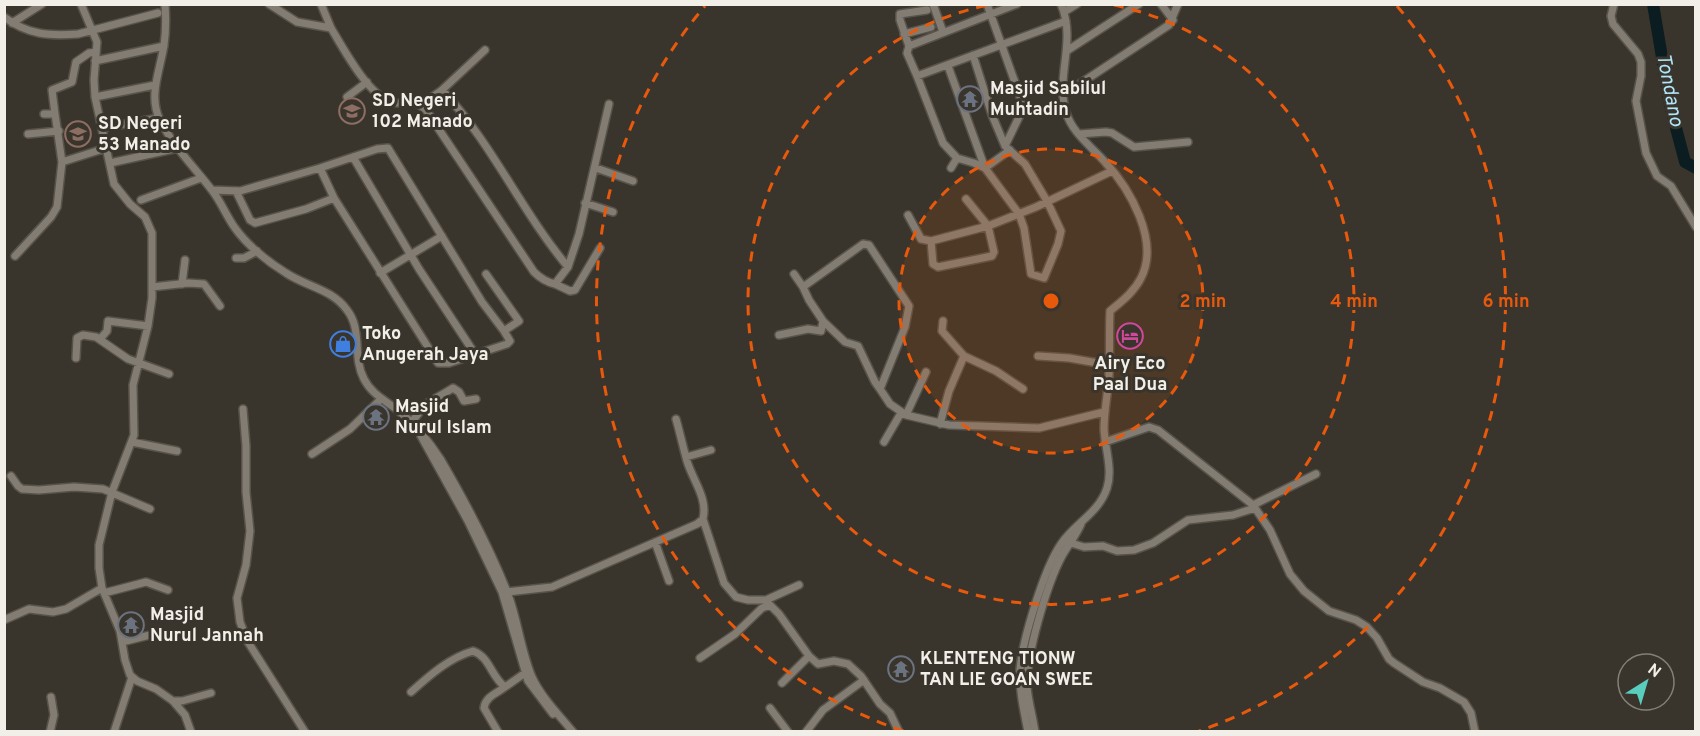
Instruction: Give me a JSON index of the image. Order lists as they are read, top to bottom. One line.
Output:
{"water":["Tondano"],"places":{"temple":["Masjid Sabilul Muhtadin","Masjid Nurul Islam","Masjid Nurul Jannah","KLENTENG TIONW TAN LIE GOAN SWEE"],"school or university":["SD Negeri 102 Manado","SD Negeri 53 Manado"],"hotel":["Airy Eco Paal Dua"],"shop":["Toko Anugerah Jaya"]},"north":"top right","rings":["2 min","4 min","6 min"]}
